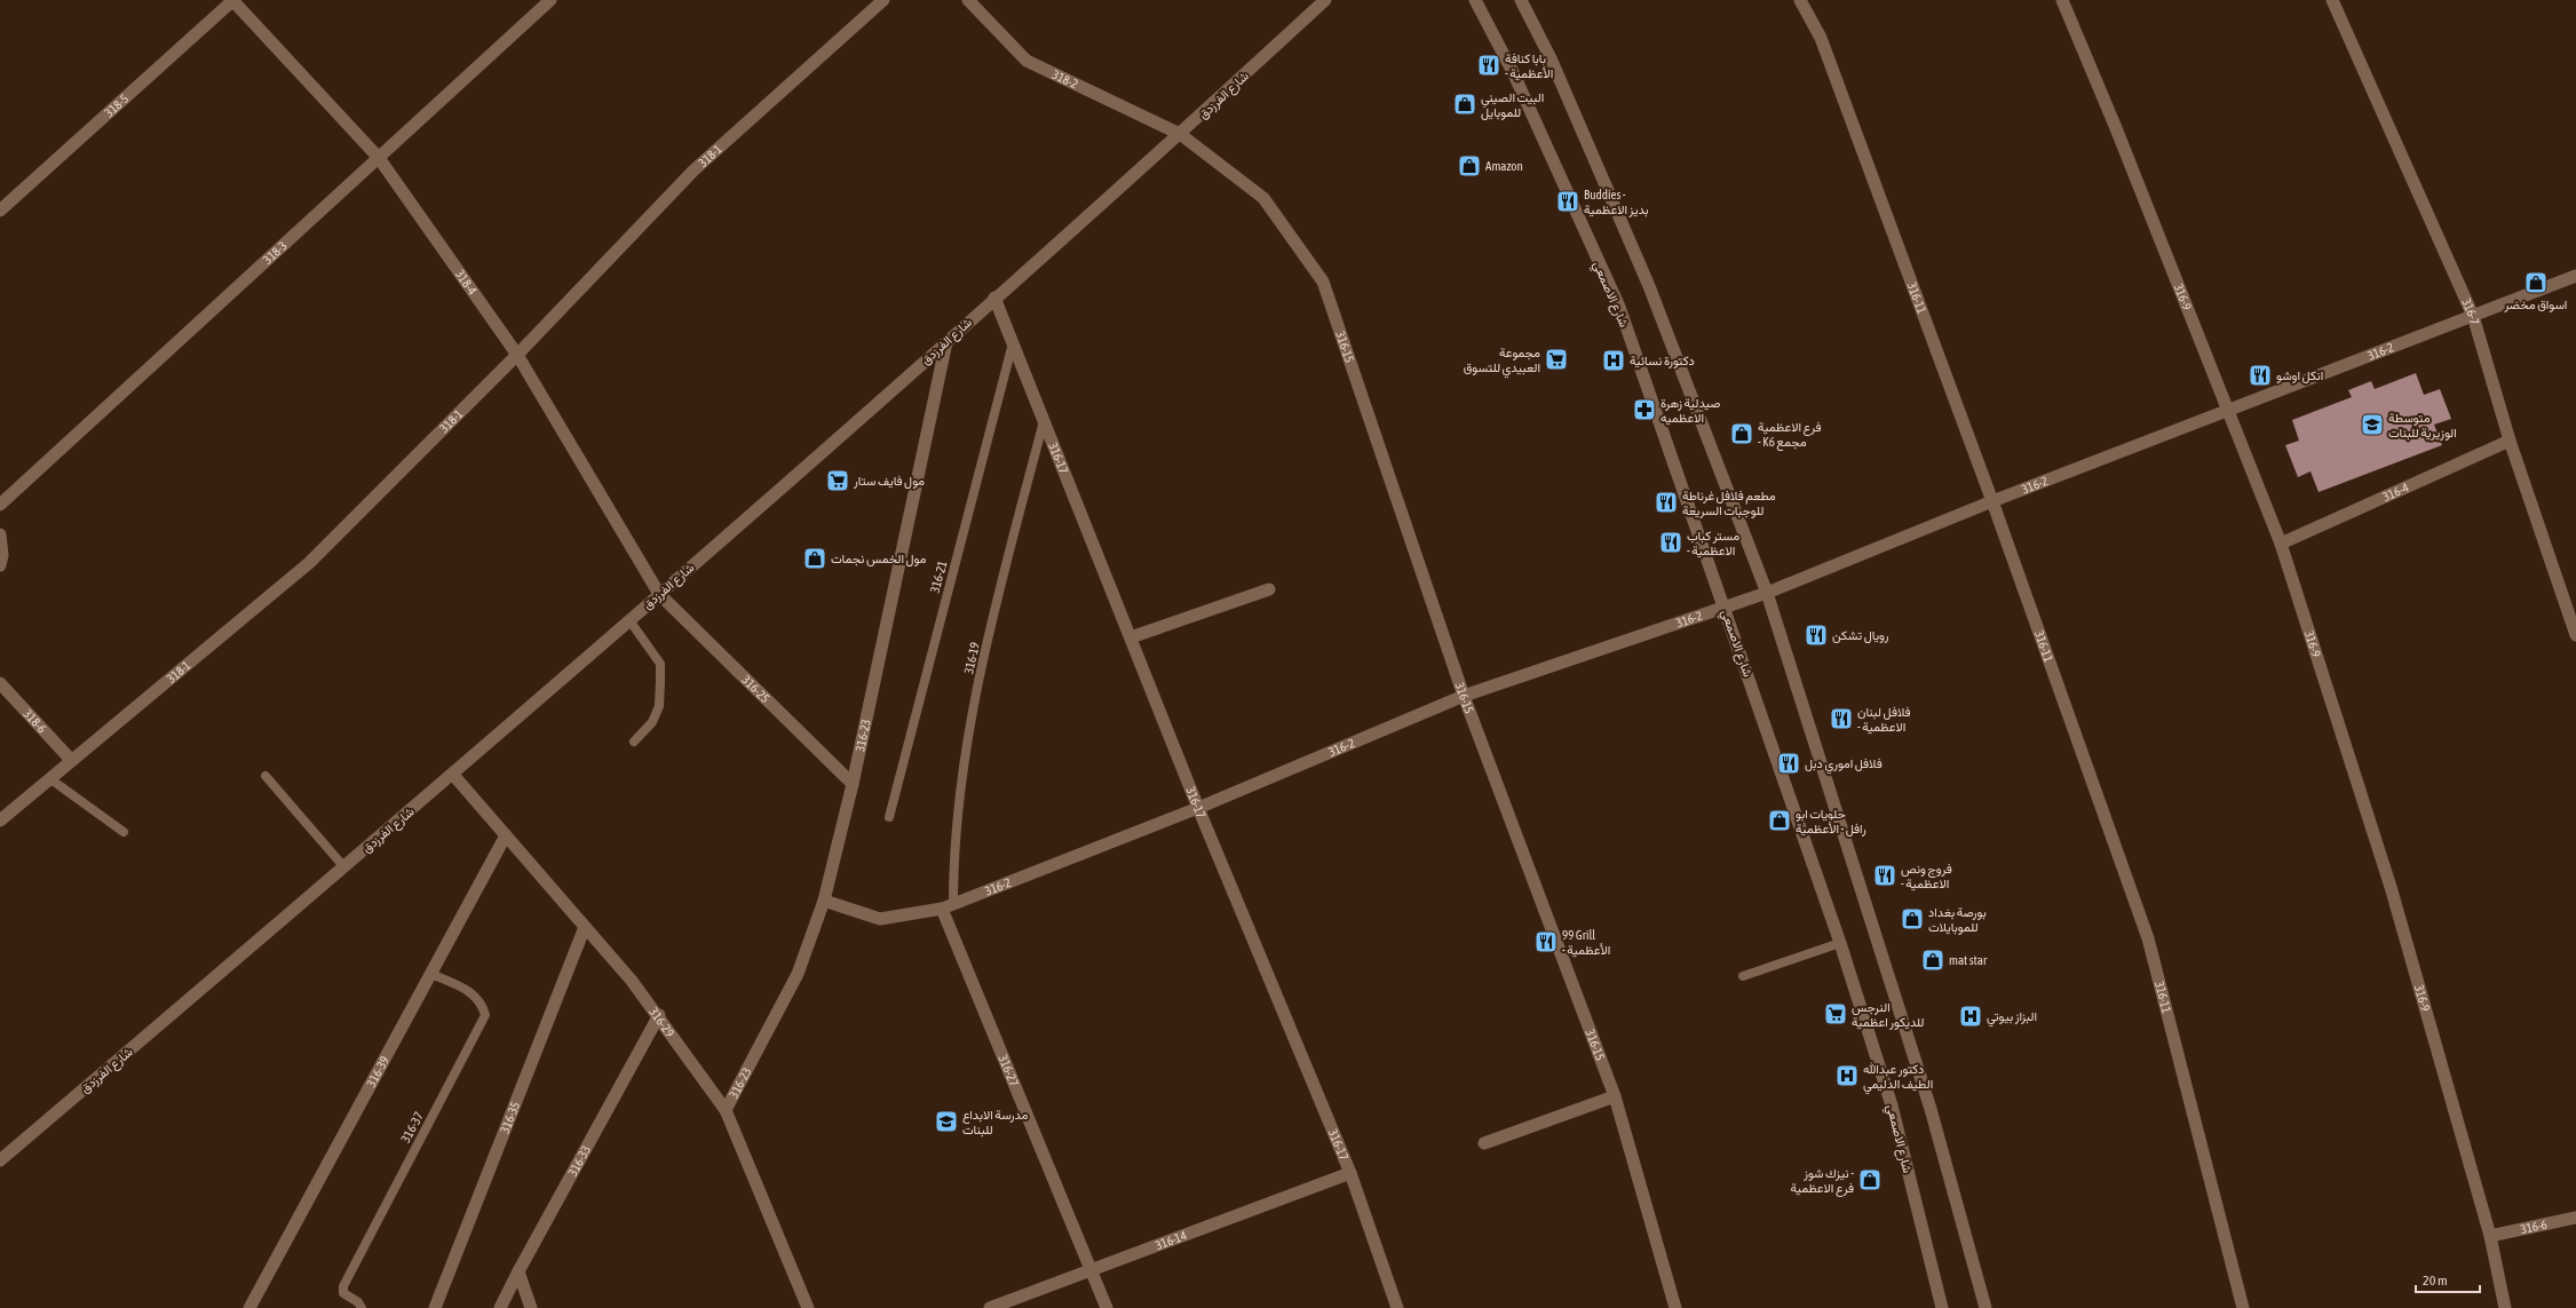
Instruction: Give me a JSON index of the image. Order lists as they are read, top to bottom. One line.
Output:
{"streets":{"street":["318-2","شارع الفرزدق","318-5","318-1","318-3","318-4","شارع الاصمعي","316-9","316-11","316-7","316-15","316-2","316-17","316-4","316-25","318-6","316-23","316-29","316-27","316-39","316-35","316-33","316-6","316-14"],"lane":["316-21","316-19","316-37"]},"crossings":[["318-2","شارع الفرزدق"],["318-2","316-15"],["شارع الفرزدق","318-4"],["شارع الفرزدق","316-15"],["شارع الفرزدق","316-17"],["شارع الفرزدق","316-25"],["شارع الفرزدق","316-23"],["شارع الفرزدق","316-29"],["318-5","318-4"],["318-1","318-4"],["318-1","318-6"],["318-3","318-4"],["318-4","316-25"],["شارع الاصمعي","316-2"],["316-9","316-2"],["316-9","316-4"],["316-9","316-6"],["316-11","316-2"],["316-7","316-2"],["316-7","316-4"],["316-15","316-2"],["316-2","316-17"],["316-2","316-19"],["316-2","316-23"],["316-2","316-27"],["316-17","316-21"],["316-17","316-19"],["316-17","316-14"],["316-19","316-27"],["316-25","316-23"],["316-23","316-29"],["316-29","316-39"],["316-29","316-35"],["316-29","316-33"],["316-27","316-14"],["316-39","316-37"]],"places":{"restaurant":["بابا كنافة - الأعظمية","Buddies - بديز الاعظمية","انكل اوشو","مطعم فلافل غرناطة للوجبات السريعة","مستر كباب - الاعظمية","رويال تشكن","فلافل لبنان - الاعظمية","فلافل اموري دبل","فروج ونص - الاعظمية","99 Grill - الأعظمية"],"shop":["البيت الصيني للموبايل","Amazon","اسواق مخضر","فرع الاعظمية - K6 مجمع","مول الخمس نجمات","حلويات ابو رافل - الأعظمية","بورصة بغداد للموبايلات","mat star","نيزك شوز - فرع الاعظمية"],"supermarket":["مجموعة العبيدي للتسوق","مول فايف ستار","النرجس للديكور اعظمية"],"hospital":["دكتورة نسائية","البزاز بيوتي","دكتور عبدالله الطيف الدليمي"],"pharmacy":["صيدلية زهرة الاعظميه"],"school or university":["متوسطة الوزيرية للبنات","مدرسة الابداع للبنات"]},"scale_bar":"20 m"}
